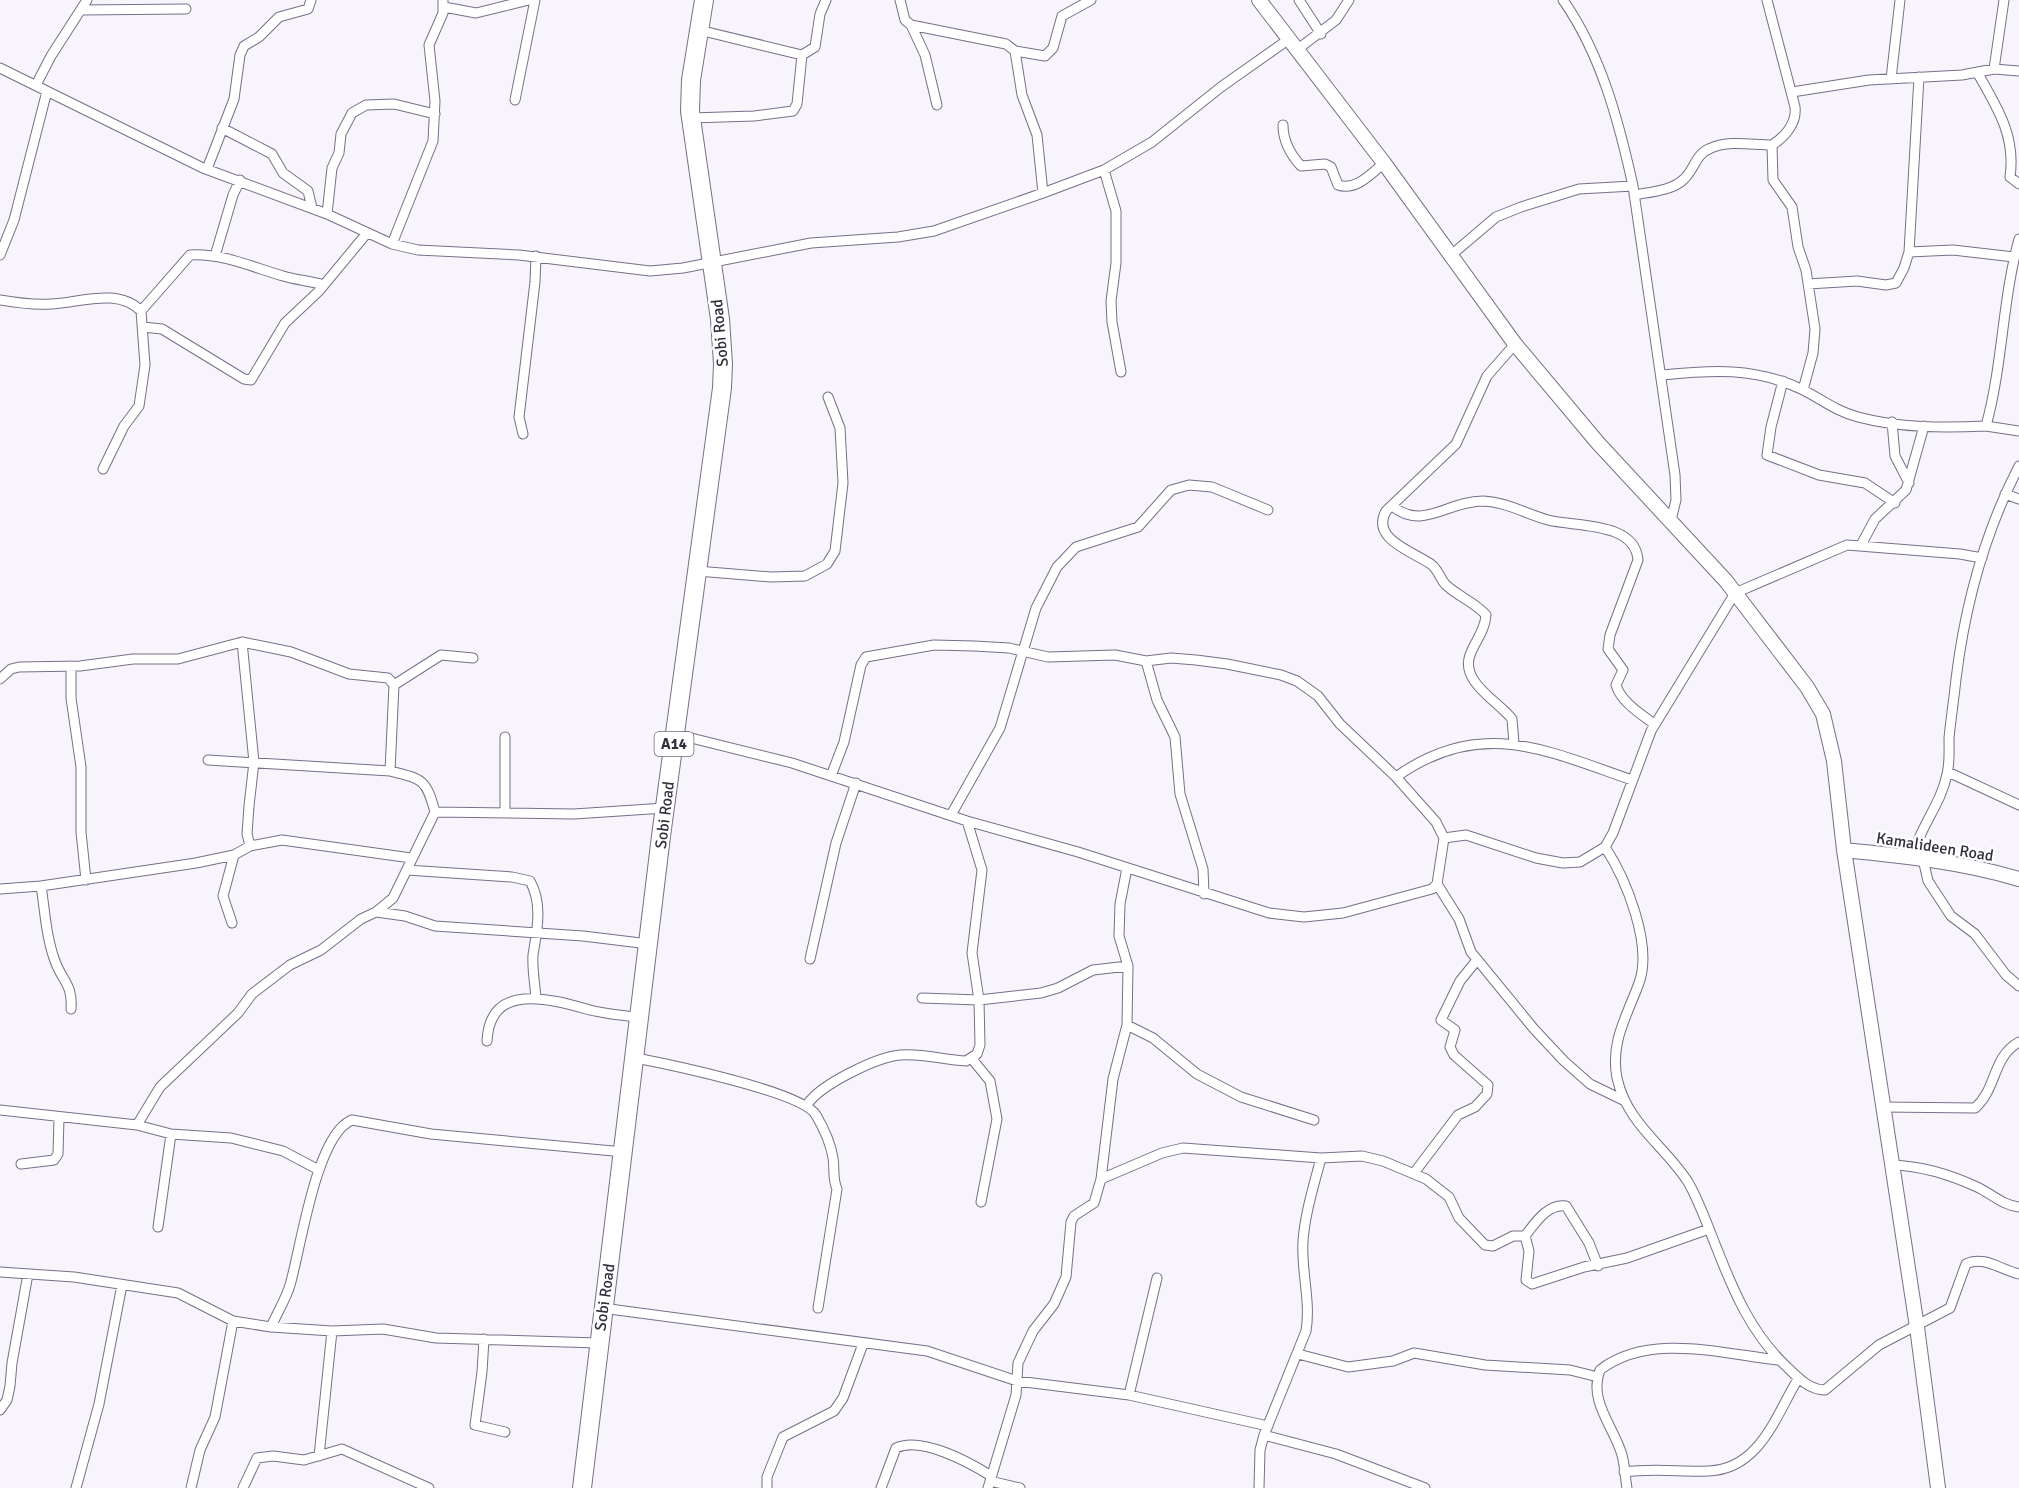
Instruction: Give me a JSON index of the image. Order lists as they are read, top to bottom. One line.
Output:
{"streets":{"highway":["Sobi Road","A14"],"street":["Kamalideen Road"]}}
